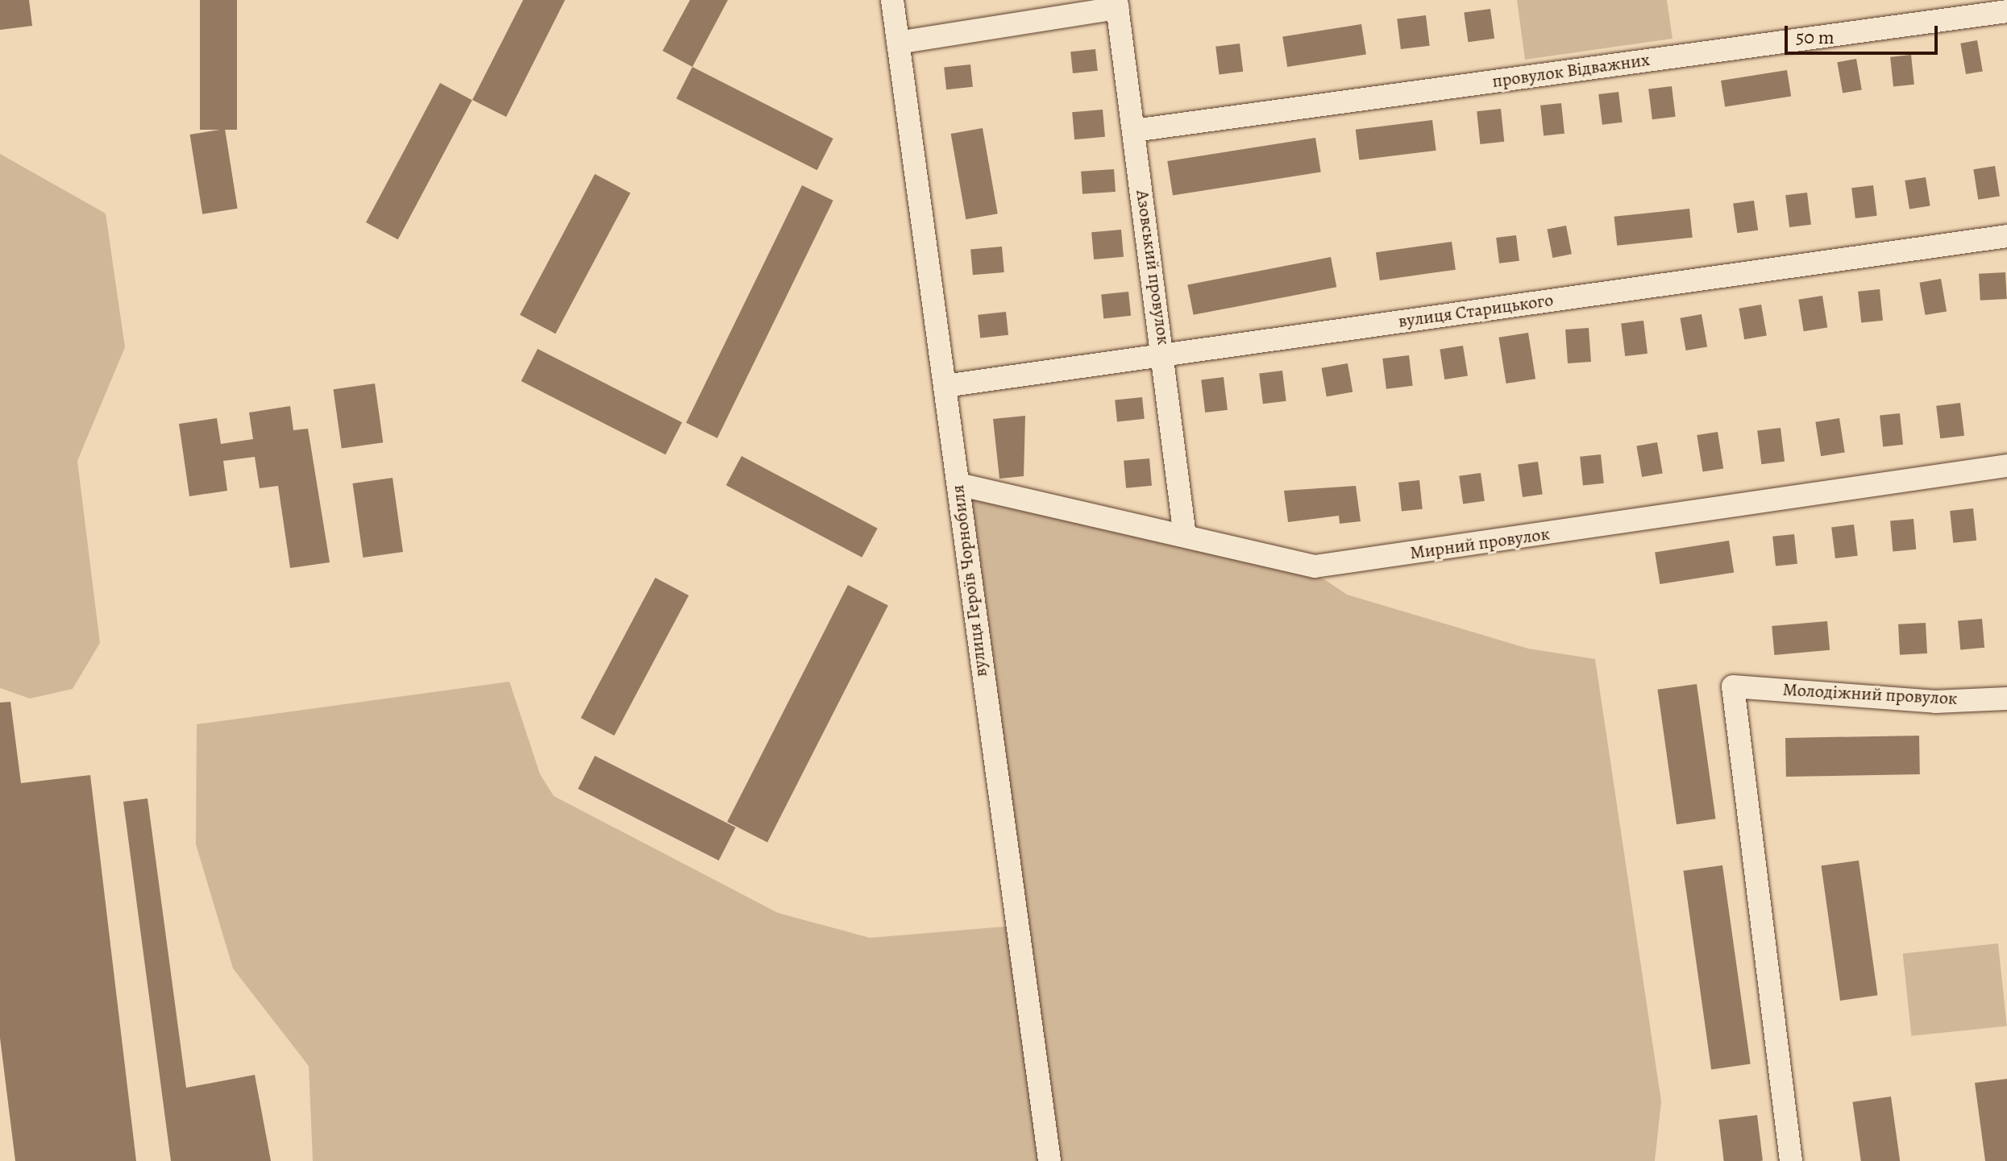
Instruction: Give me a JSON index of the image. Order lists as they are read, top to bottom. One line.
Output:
{"streets":{"street":["провулок Відважних","Азовський провулок","вулиця Старицького","Мирний провулок","вулиця Героїв Чорнобиля","Молодіжний провулок"]},"crossings":[["провулок Відважних","Азовський провулок"],["Азовський провулок","вулиця Старицького"],["Азовський провулок","Мирний провулок"],["вулиця Старицького","вулиця Героїв Чорнобиля"],["Мирний провулок","вулиця Героїв Чорнобиля"]],"scale_bar":"50 m"}
